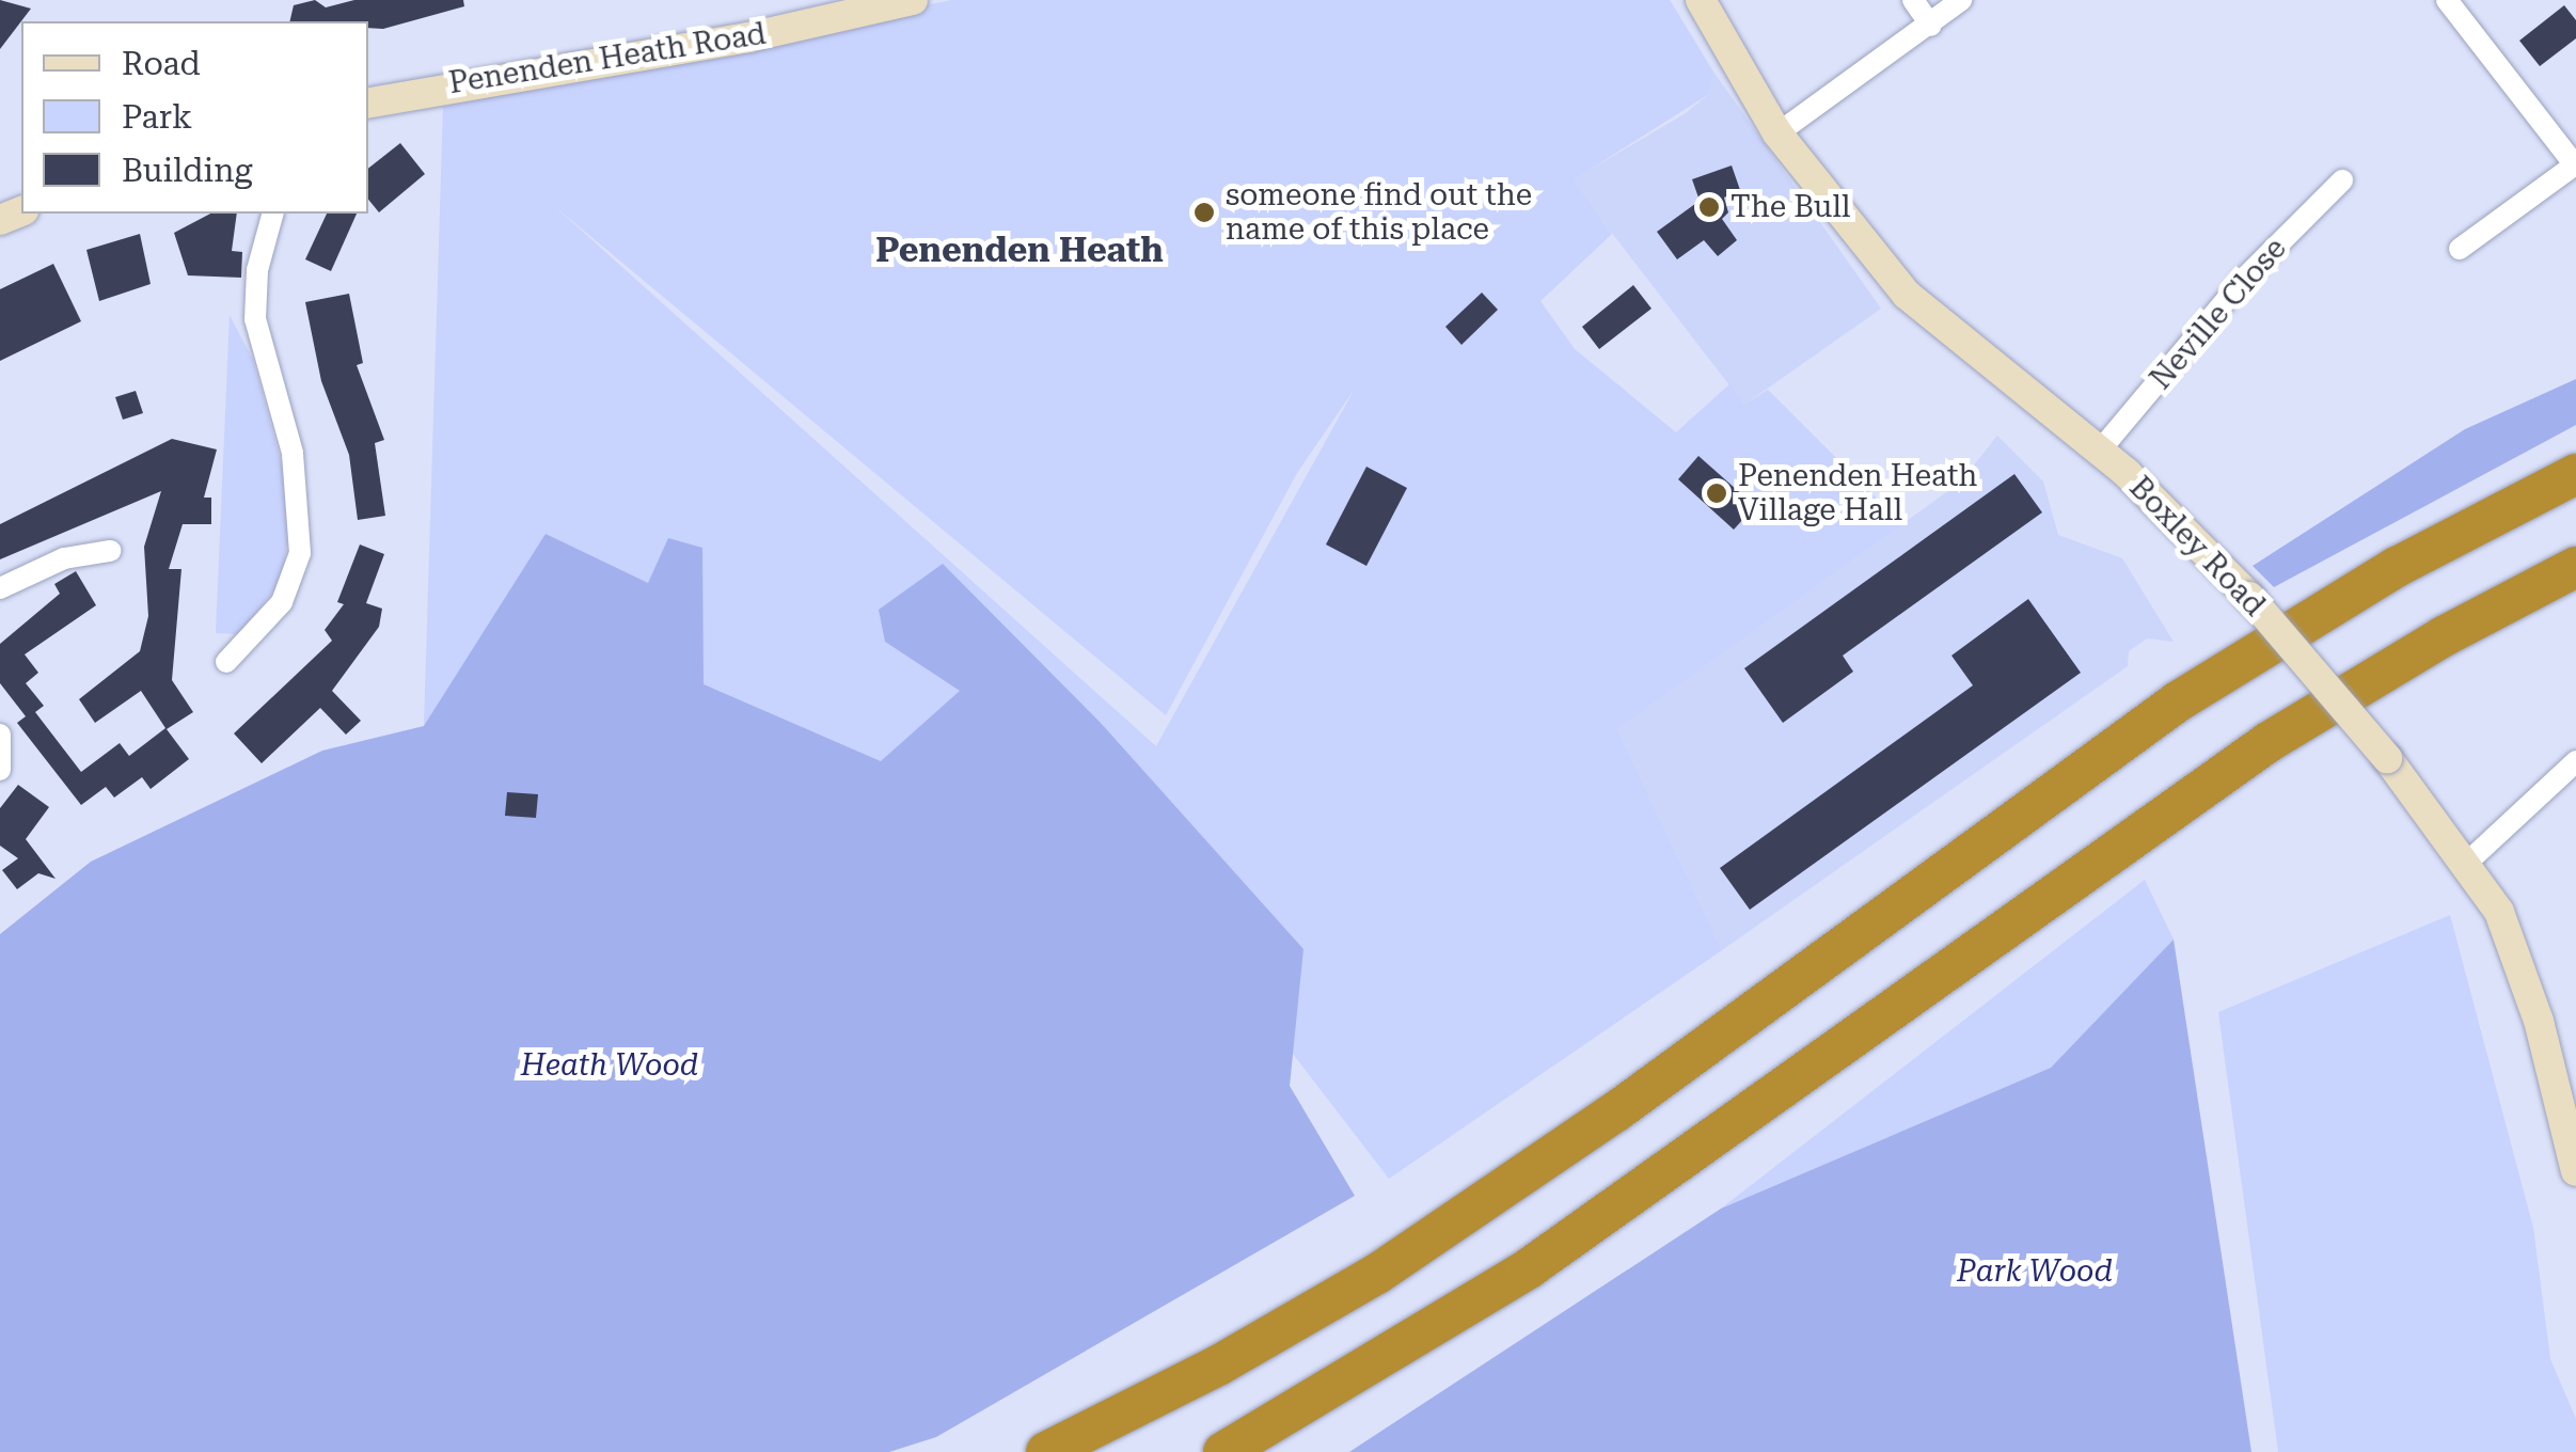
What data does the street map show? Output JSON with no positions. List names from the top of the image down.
{
  "streets": {
    "street": ["Penenden Heath Road", "Neville Close", "Boxley Road"]
  },
  "crossings": [
    ["Neville Close", "Boxley Road"]
  ],
  "districts": ["Penenden Heath"],
  "parks": ["Heath Wood", "Park Wood"],
  "places": ["The Bull", "someone find out the name of this place", "Penenden Heath Village Hall"],
  "legend": ["Road", "Park", "Building"]
}
